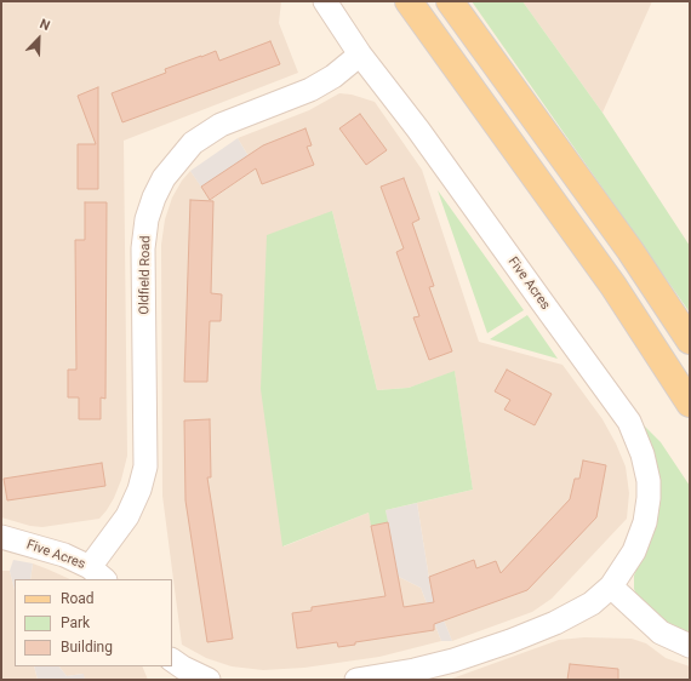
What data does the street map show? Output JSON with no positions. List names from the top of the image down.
{
  "streets": {
    "street": ["Oldfield Road", "Five Acres"]
  },
  "crossings": [
    ["Oldfield Road", "Five Acres"]
  ],
  "legend": ["Road", "Park", "Building"],
  "north": "top right"
}
